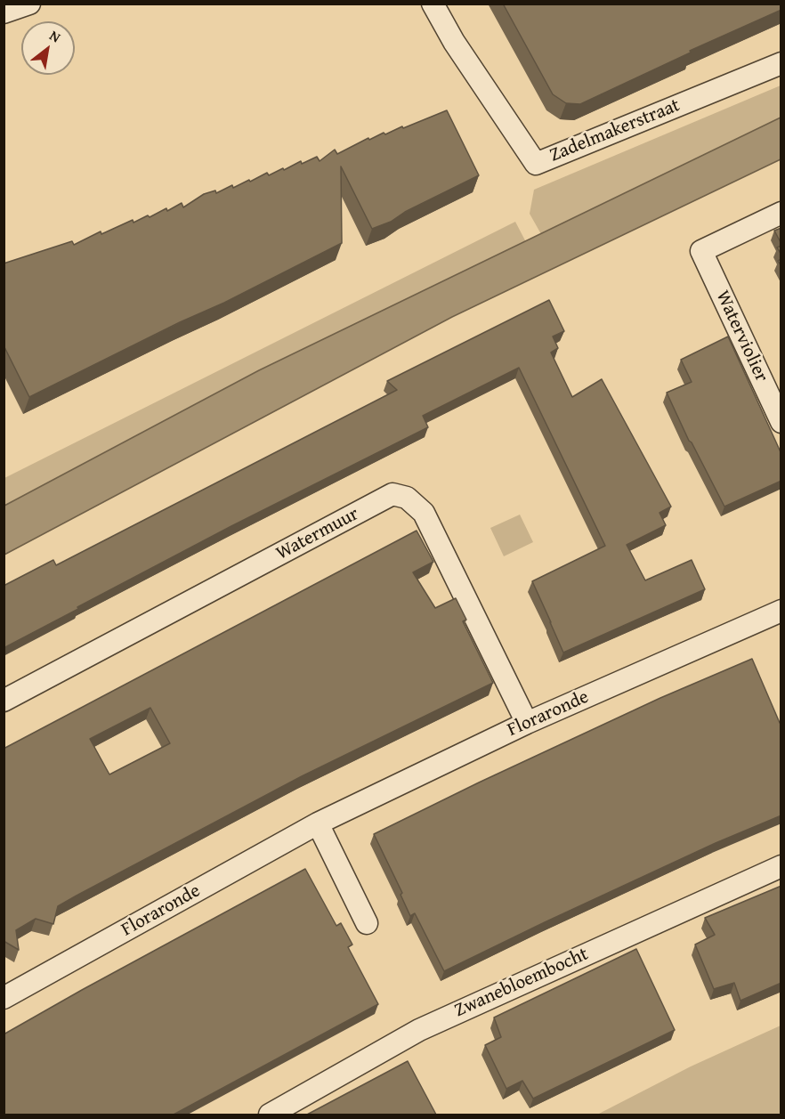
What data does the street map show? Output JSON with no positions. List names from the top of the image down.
{
  "streets": {
    "street": [
      "Zadelmakerstraat",
      "Waterviolier",
      "Watermuur",
      "Floraronde",
      "Zwanebloembocht"
    ]
  },
  "crossings": [
    ["Watermuur", "Floraronde"]
  ],
  "north": "top right"
}
